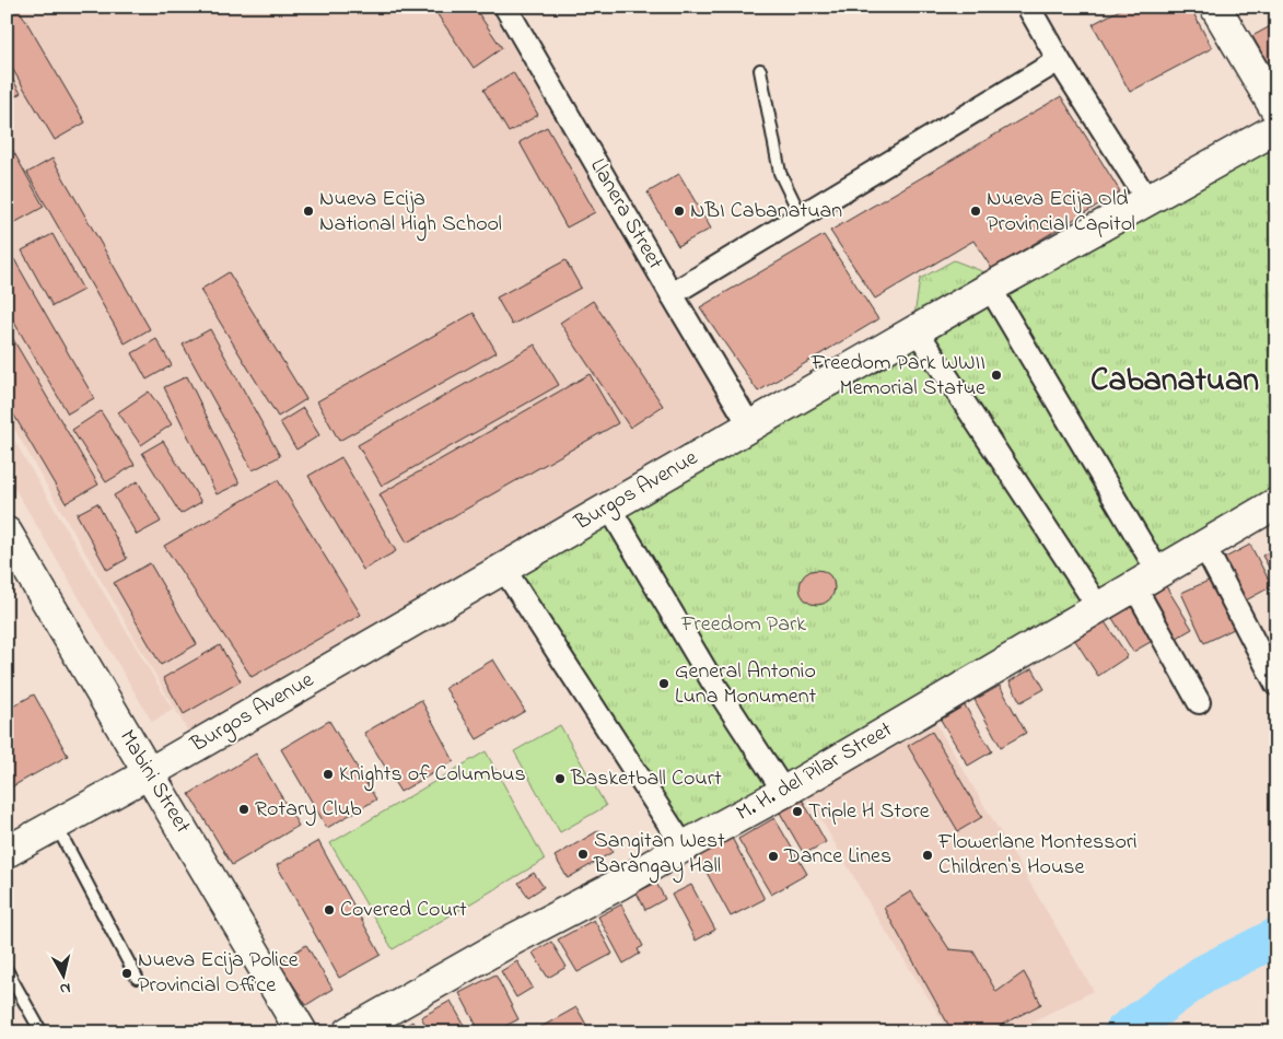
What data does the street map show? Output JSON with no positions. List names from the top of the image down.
{
  "streets": {
    "main road": ["Burgos Avenue", "M. H. del Pilar Street", "Mabini Street"],
    "street": ["Llanera Street"]
  },
  "crossings": [
    ["Burgos Avenue", "Mabini Street"]
  ],
  "districts": ["Cabanatuan"],
  "parks": ["Freedom Park"],
  "places": [
    "Nueva Ecija National High School",
    "NBI Cabanatuan",
    "Nueva Ecija Old Provincial Capitol",
    "Freedom Park WWII Memorial Statue",
    "General Antonio Luna Monument",
    "Knights of Columbus",
    "Basketball Court",
    "Rotary Club",
    "Triple H Store",
    "Sangitan West Barangay Hall",
    "Flowerlane Montessori Children's House",
    "Dance Lines",
    "Covered Court",
    "Nueva Ecija Police Provincial Office"
  ],
  "north": "bottom"
}
